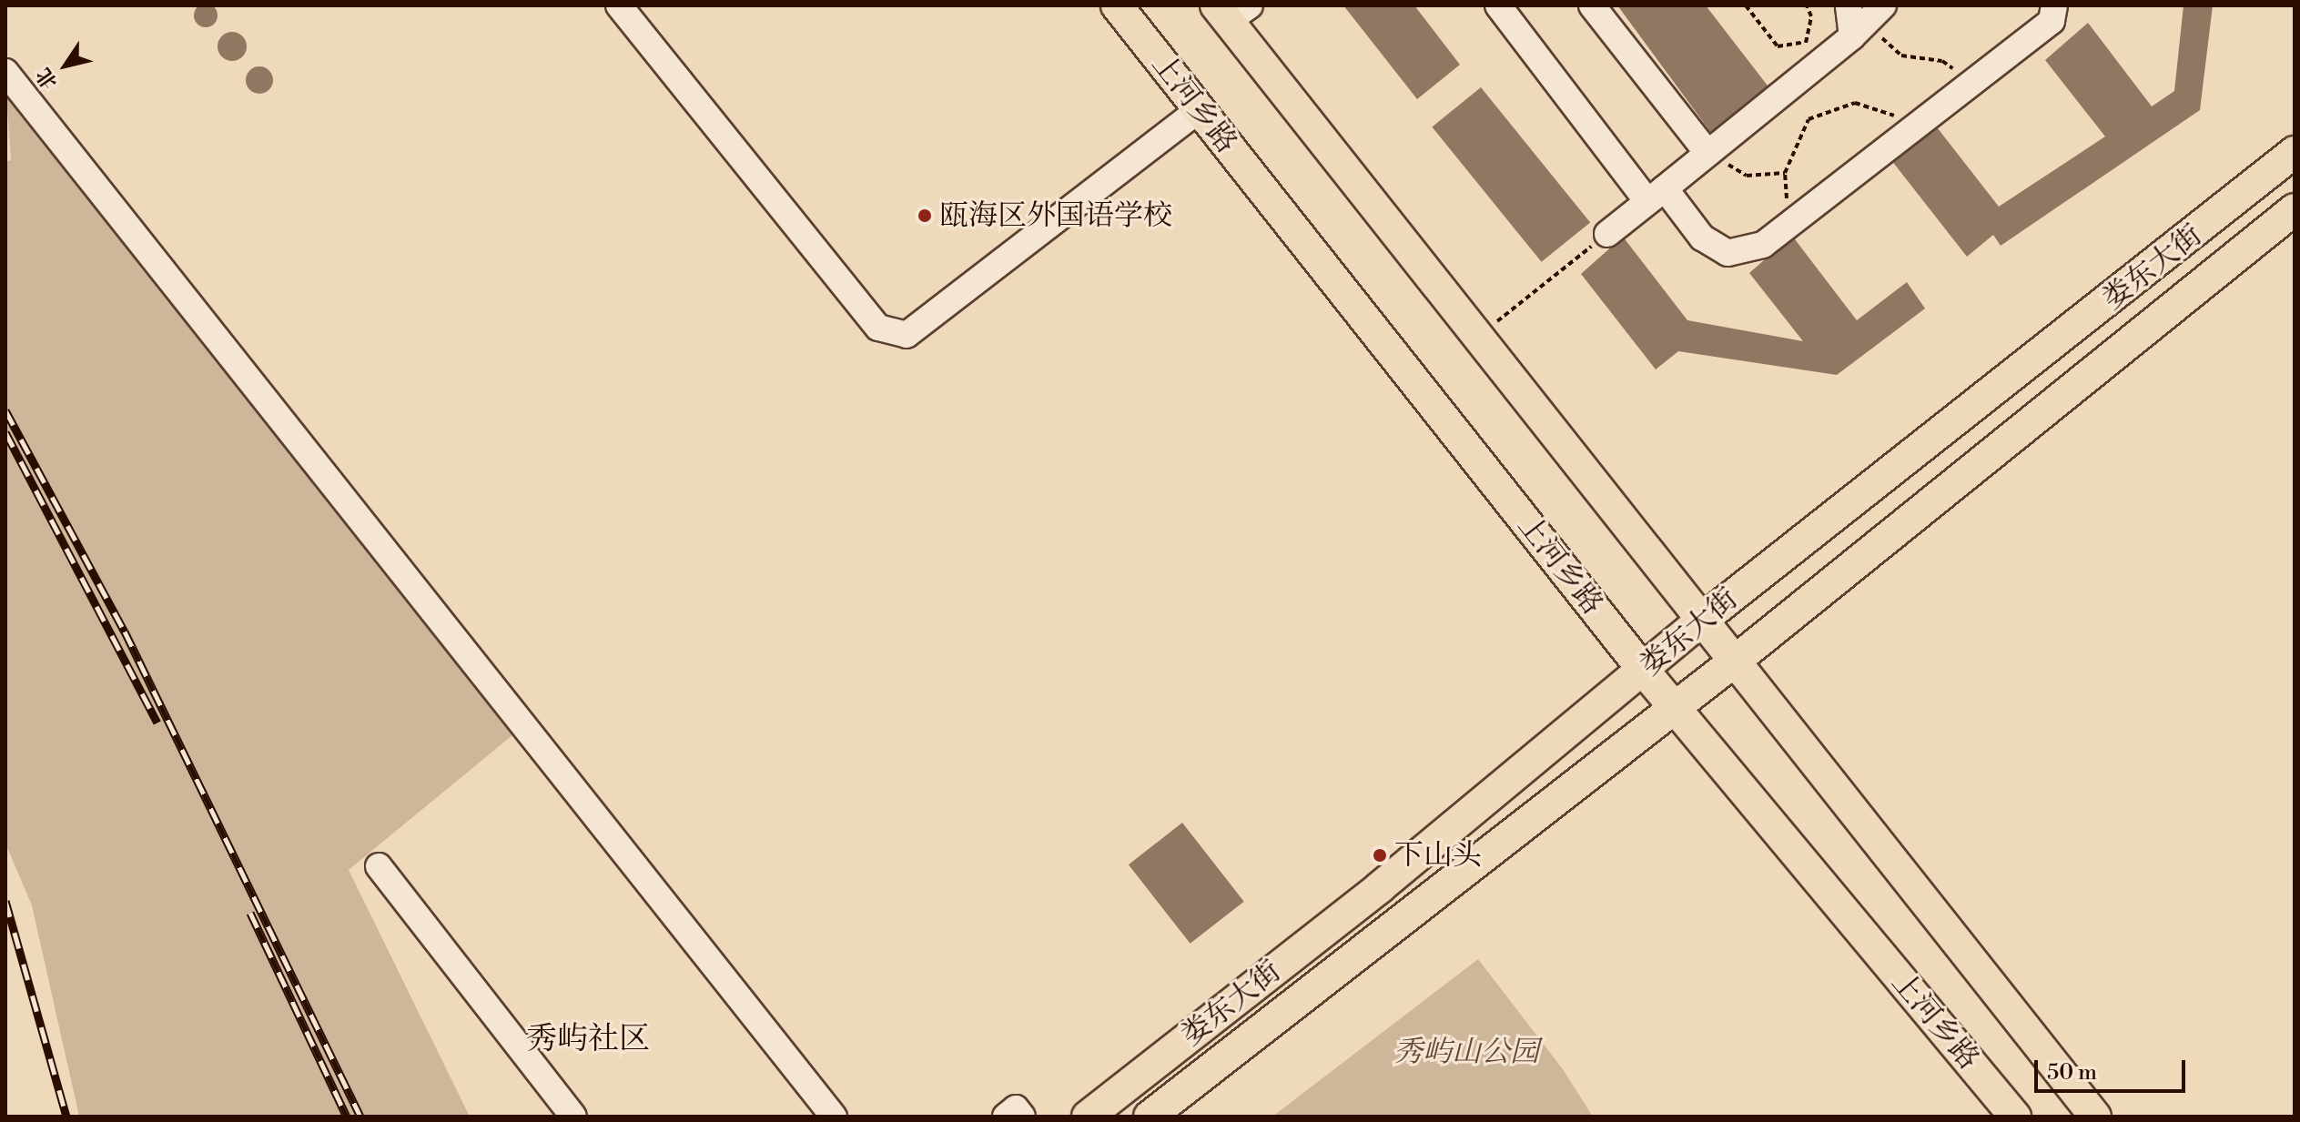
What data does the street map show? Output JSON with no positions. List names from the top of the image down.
{
  "streets": {
    "main road": ["上河乡路", "娄东大街"]
  },
  "crossings": [
    ["上河乡路", "娄东大街"]
  ],
  "districts": ["秀屿社区"],
  "parks": ["秀屿山公园"],
  "places": ["瓯海区外国语学校", "下山头"],
  "scale_bar": "50 m",
  "north": "bottom left"
}
